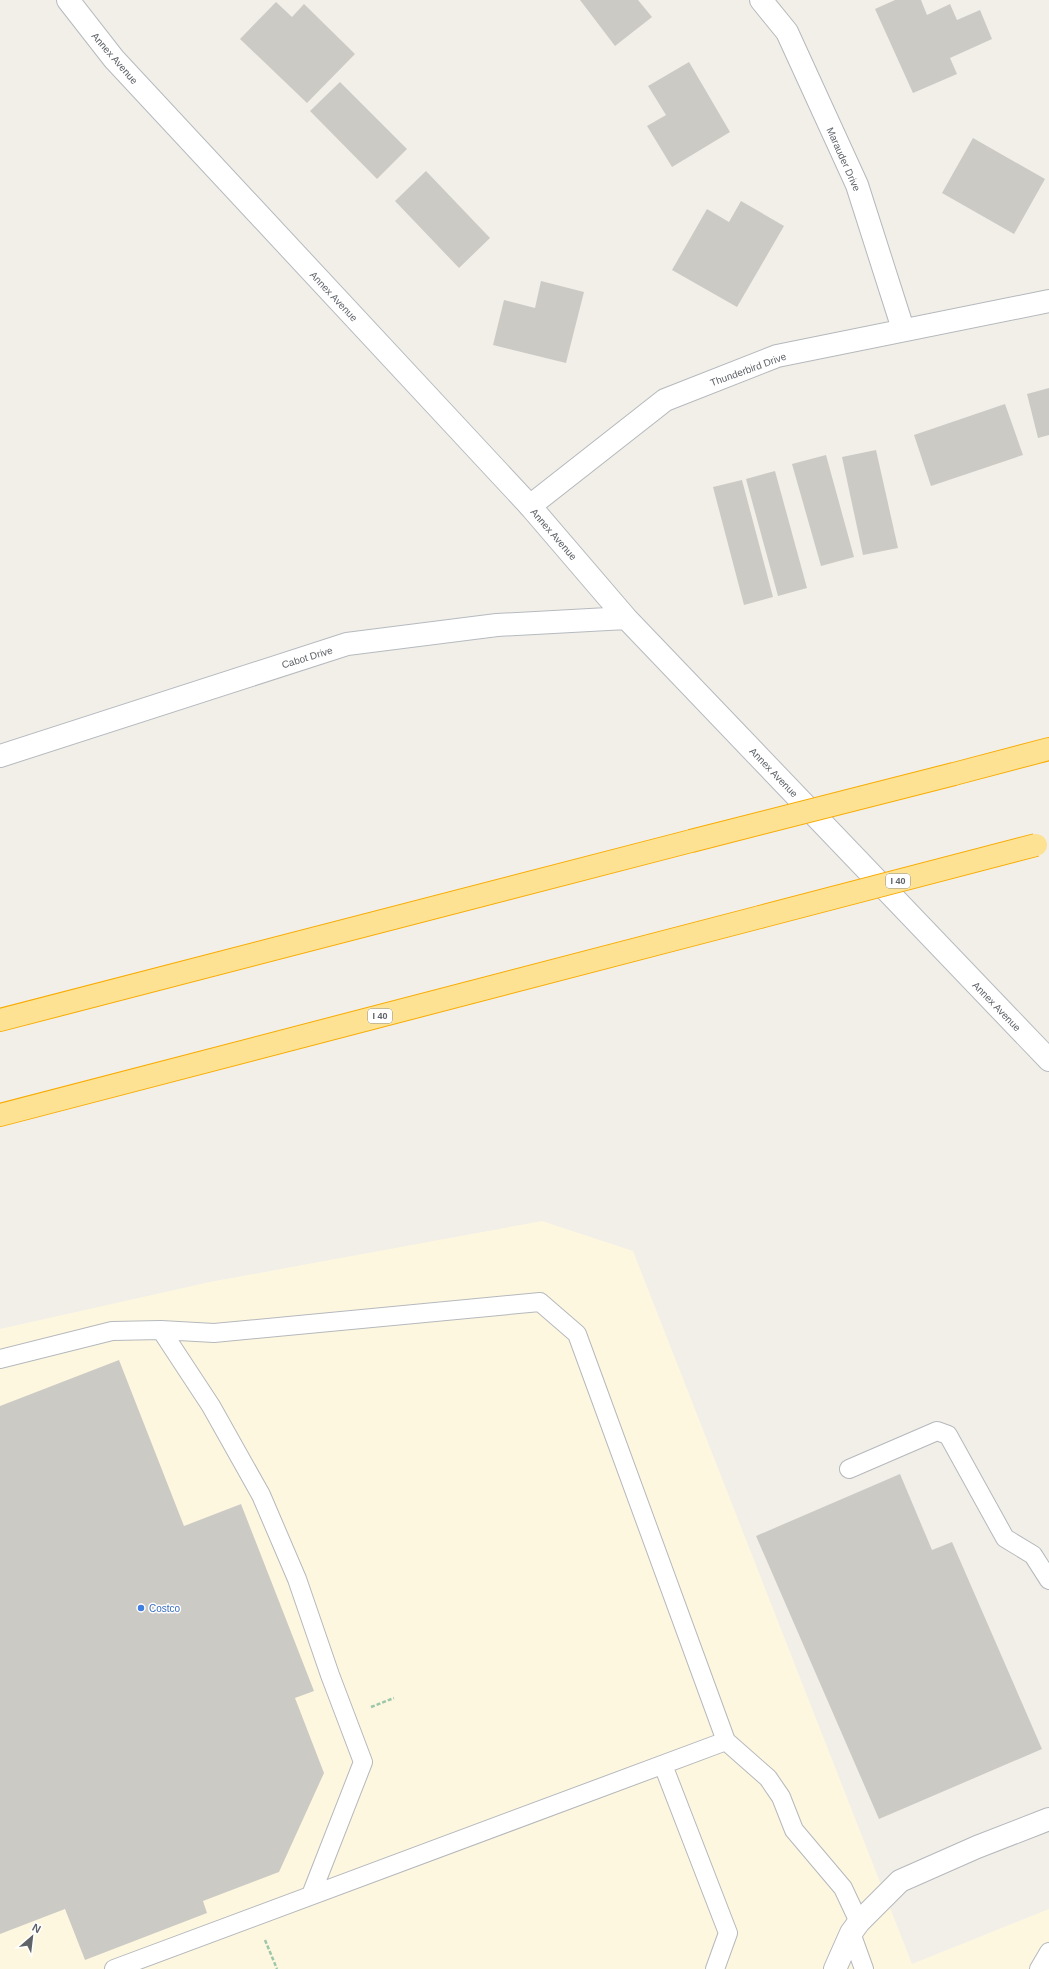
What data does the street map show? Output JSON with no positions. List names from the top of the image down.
{
  "streets": {
    "highway": ["I 40"],
    "street": [
      "Annex Avenue",
      "Marauder Drive",
      "Thunderbird Drive",
      "Cabot Drive"
    ]
  },
  "crossings": [
    ["Annex Avenue", "Thunderbird Drive"],
    ["Annex Avenue", "Cabot Drive"],
    ["Marauder Drive", "Thunderbird Drive"]
  ],
  "places": ["Costco"],
  "north": "top right"
}
